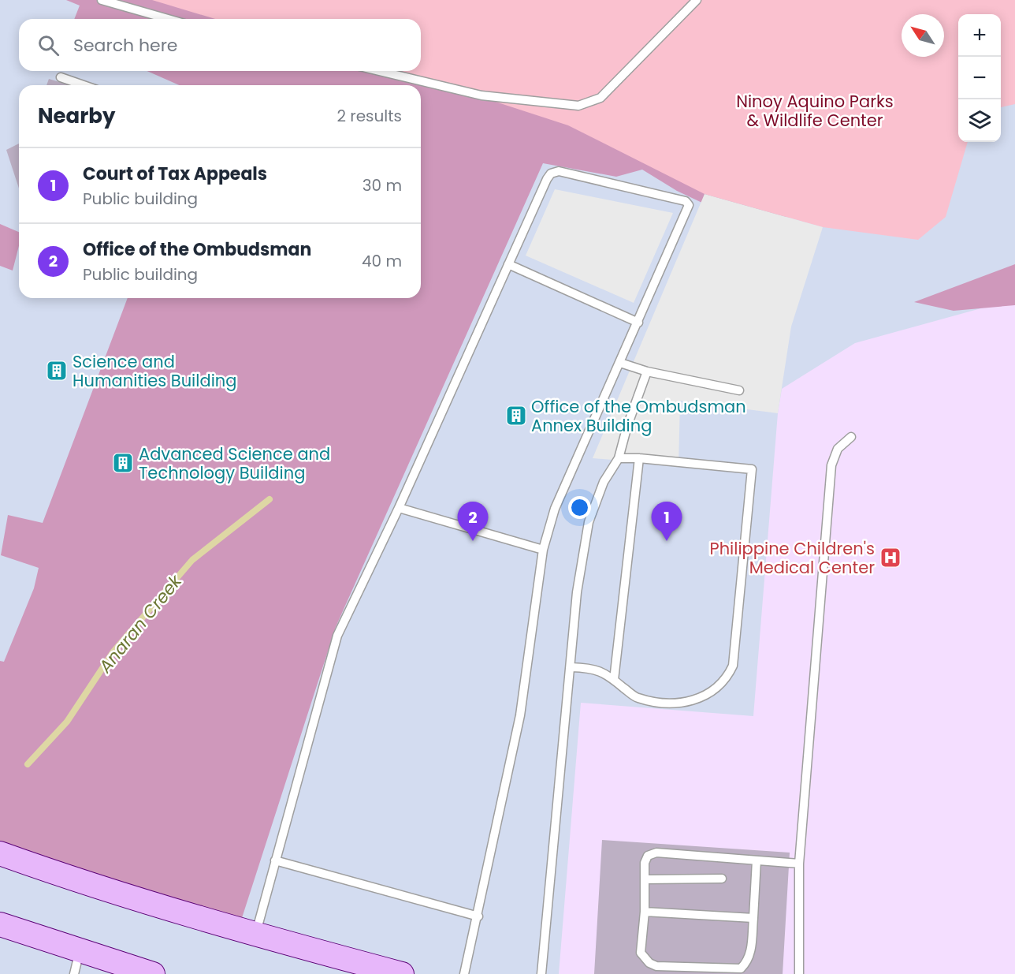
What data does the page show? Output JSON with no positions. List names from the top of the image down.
{
  "water": ["Anaran Creek"],
  "parks": ["Ninoy Aquino Parks & Wildlife Center"],
  "places": {
    "building": ["Science and Humanities Building", "Office of the Ombudsman Annex Building", "Advanced Science and Technology Building"],
    "hospital": ["Philippine Children's Medical Center"]
  },
  "north": "top left",
  "page": {
    "map_buttons": ["+", "−"],
    "search": "Search here",
    "heading": ["Nearby", "2 results"],
    "list": [
      {
        "mark": "1",
        "name": "Court of Tax Appeals",
        "note": "Public building",
        "value": "30 m"
      },
      {
        "mark": "2",
        "name": "Office of the Ombudsman",
        "note": "Public building",
        "value": "40 m"
      }
    ],
    "pins": ["1", "2"]
  }
}
